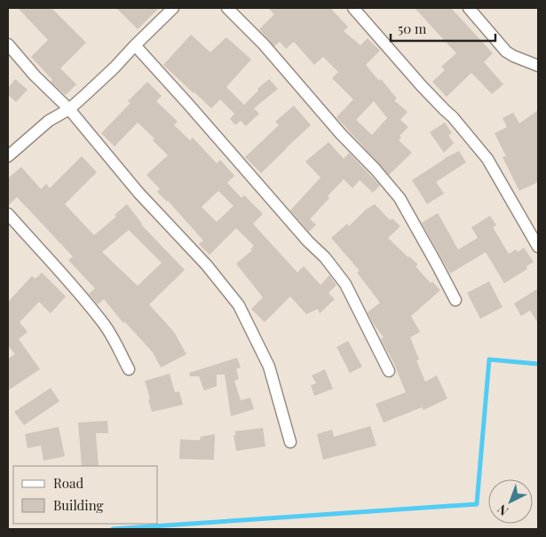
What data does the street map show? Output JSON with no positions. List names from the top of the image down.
{
  "legend": ["Road", "Building"],
  "scale_bar": "50 m",
  "north": "bottom left"
}
